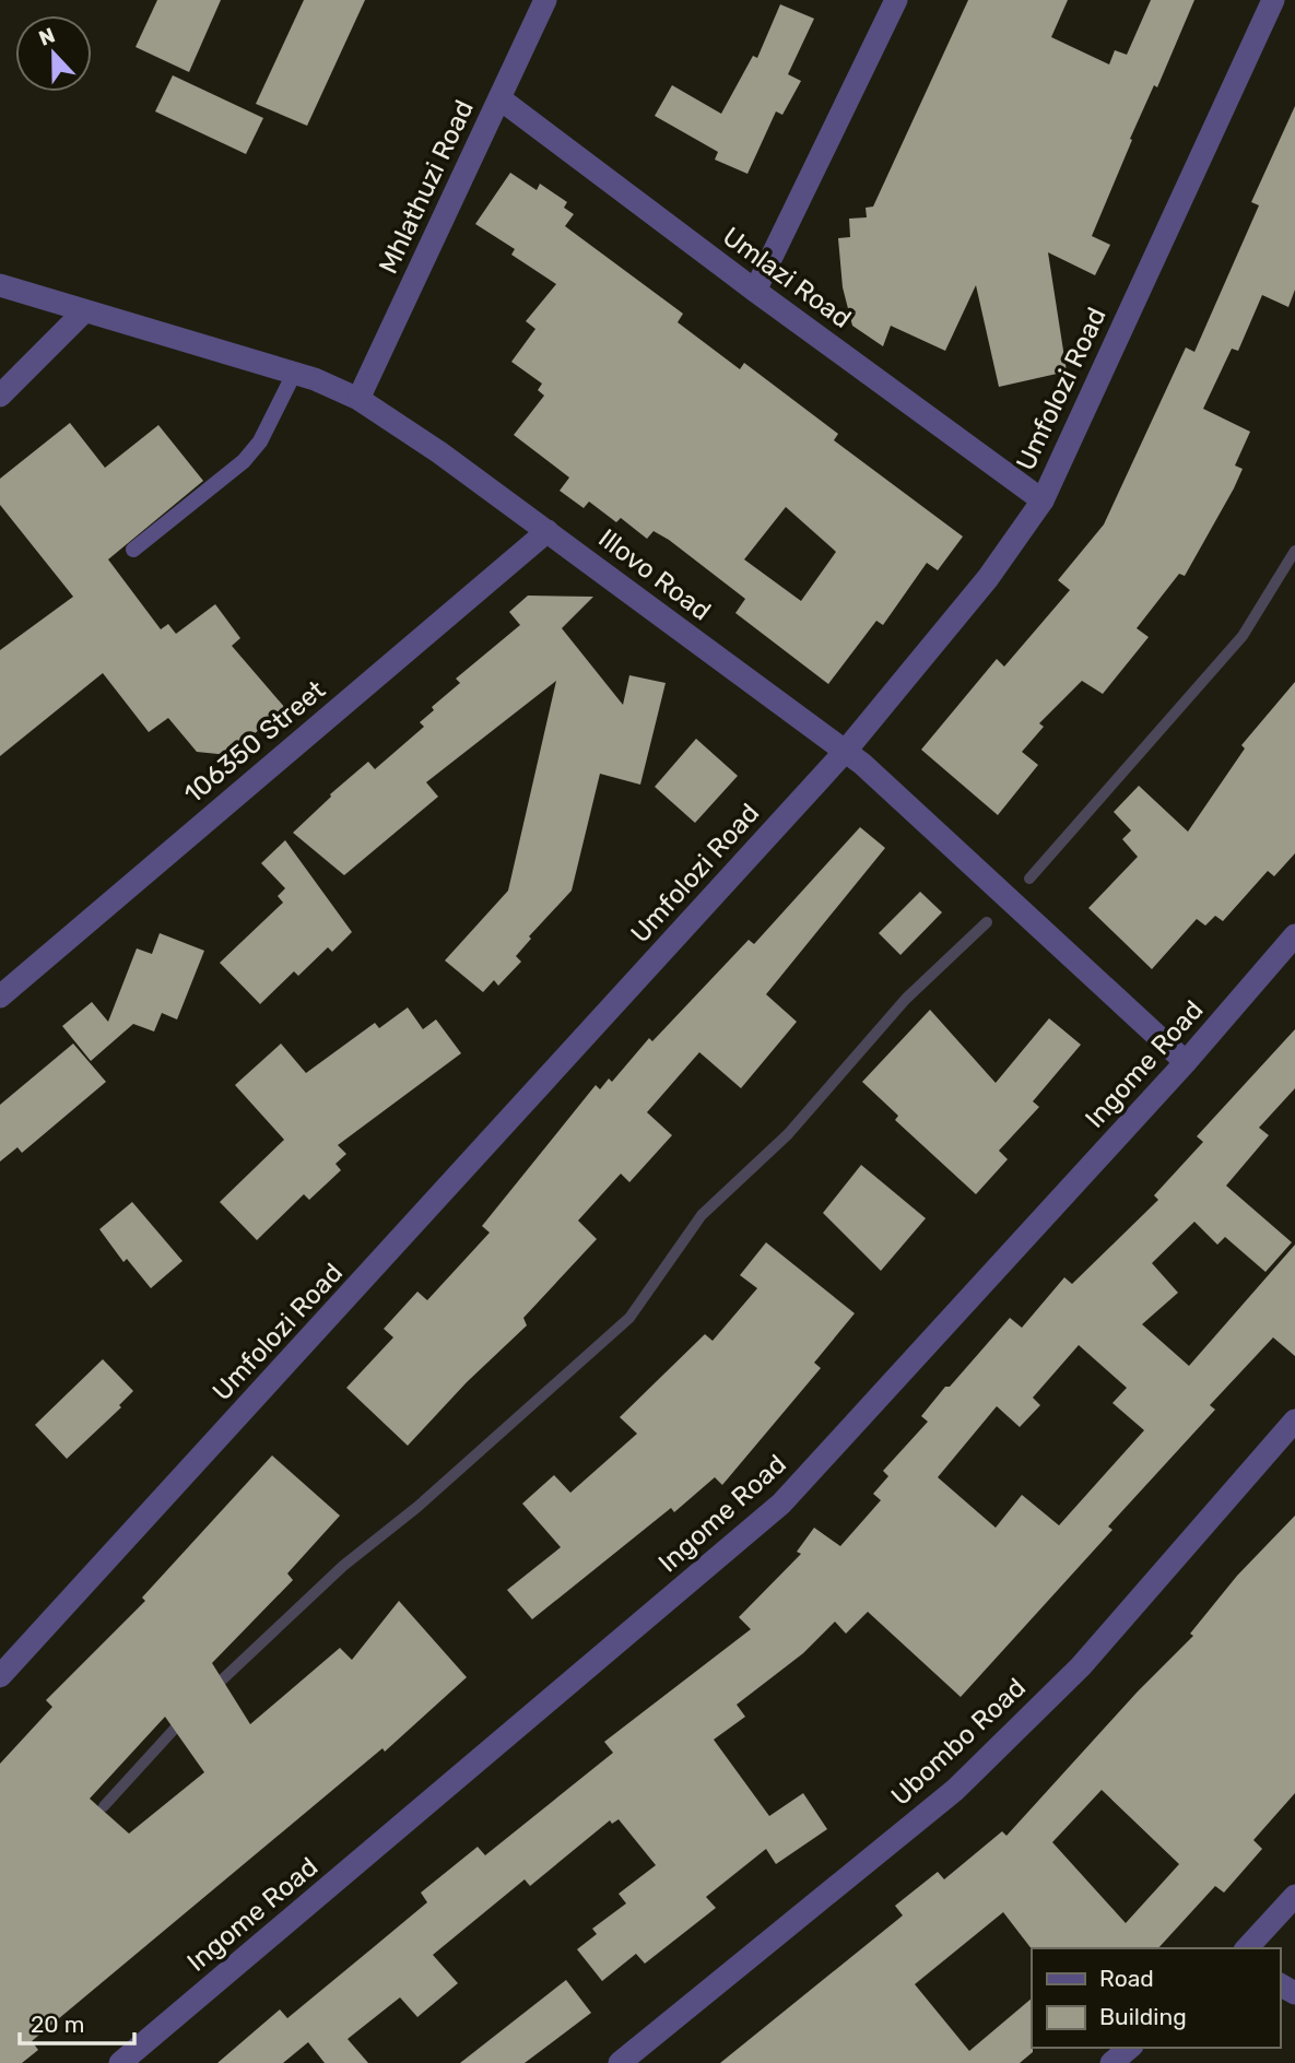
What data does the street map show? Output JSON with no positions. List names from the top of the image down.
{
  "streets": {
    "street": [
      "Mhlathuzi Road",
      "Umlazi Road",
      "Umfolozi Road",
      "Illovo Road",
      "106350 Street",
      "Ingome Road",
      "Ubombo Road"
    ]
  },
  "crossings": [
    ["Mhlathuzi Road", "Umlazi Road"],
    ["Mhlathuzi Road", "Illovo Road"],
    ["Umlazi Road", "Umfolozi Road"],
    ["Umfolozi Road", "Illovo Road"],
    ["Illovo Road", "106350 Street"],
    ["Illovo Road", "Ingome Road"]
  ],
  "legend": ["Road", "Building"],
  "scale_bar": "20 m",
  "north": "top"
}
